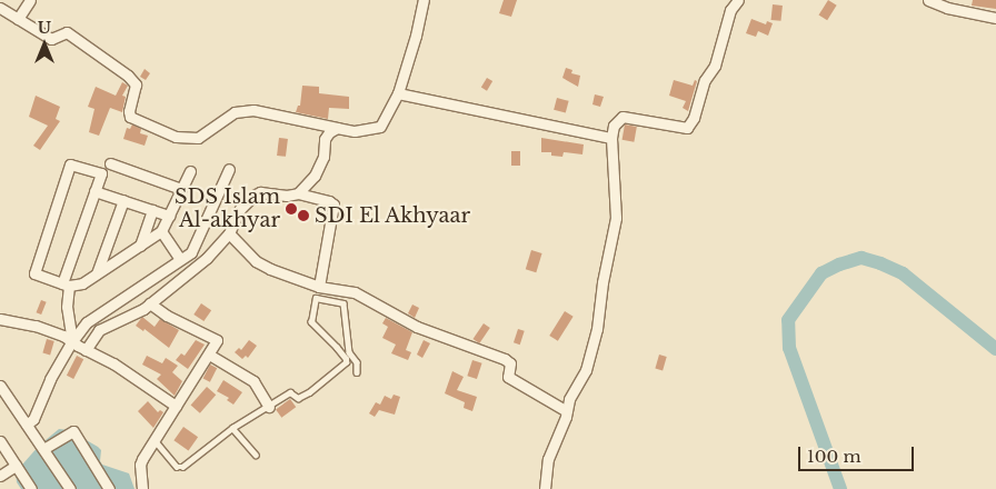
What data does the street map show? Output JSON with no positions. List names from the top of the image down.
{
  "places": ["SDS Islam Al-akhyar", "SDI El Akhyaar"],
  "scale_bar": "100 m",
  "north": "top"
}
